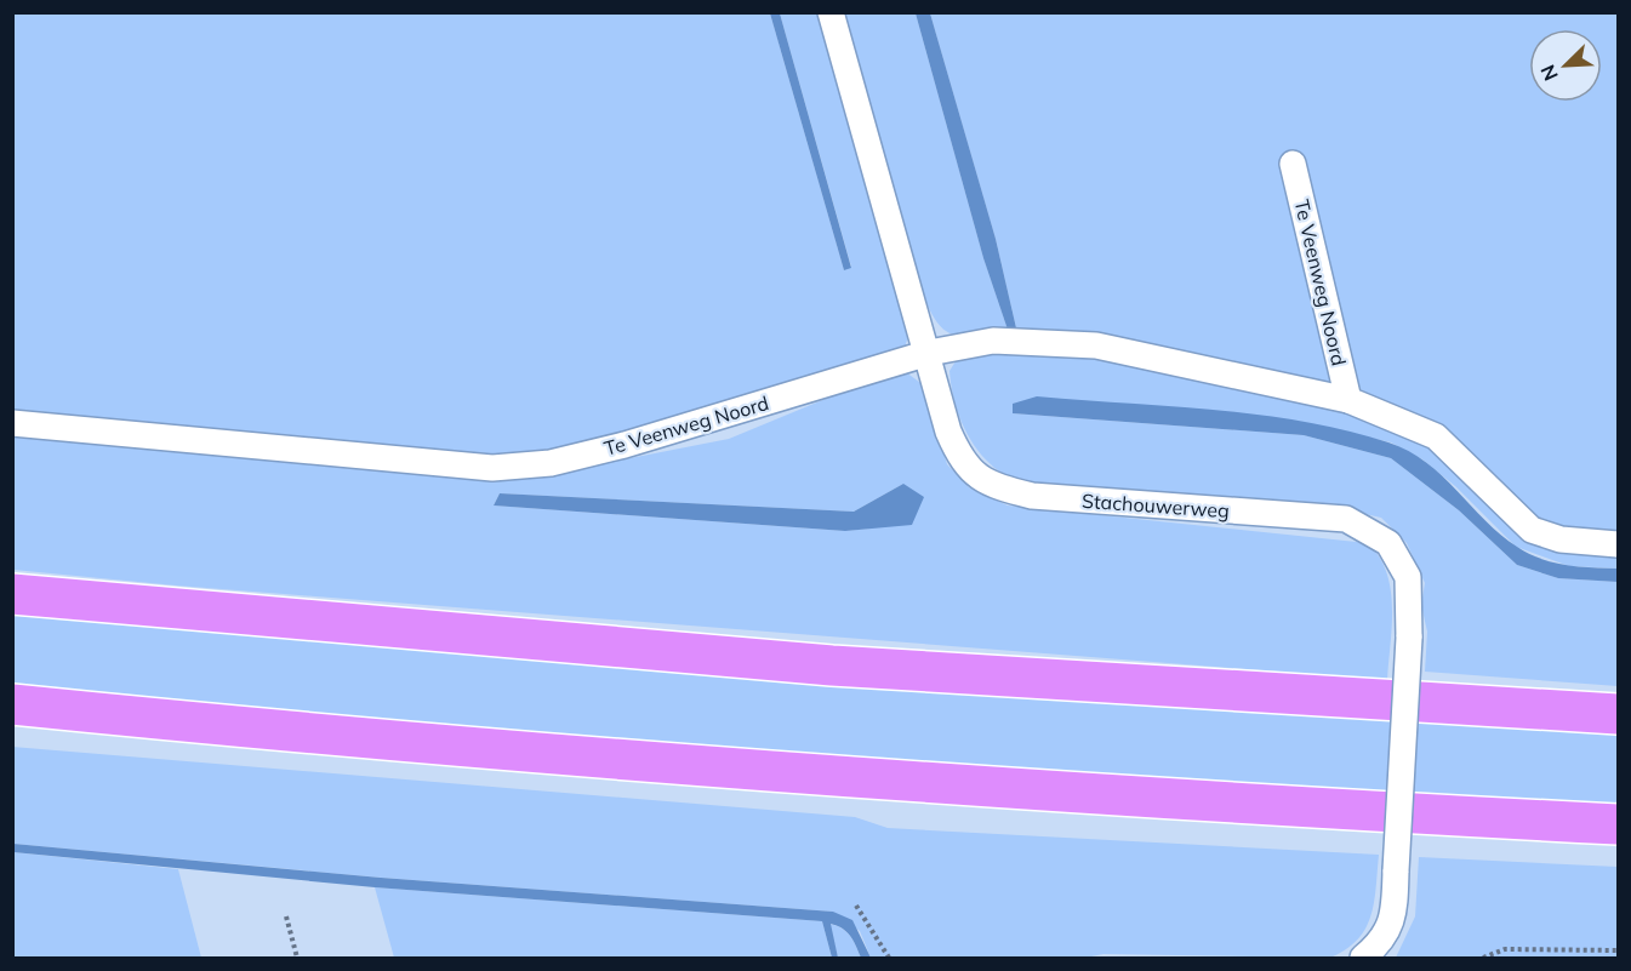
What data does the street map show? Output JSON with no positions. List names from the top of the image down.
{
  "streets": {
    "street": ["Te Veenweg Noord", "Stachouwerweg"]
  },
  "crossings": [
    ["Te Veenweg Noord", "Stachouwerweg"]
  ],
  "north": "bottom left"
}
